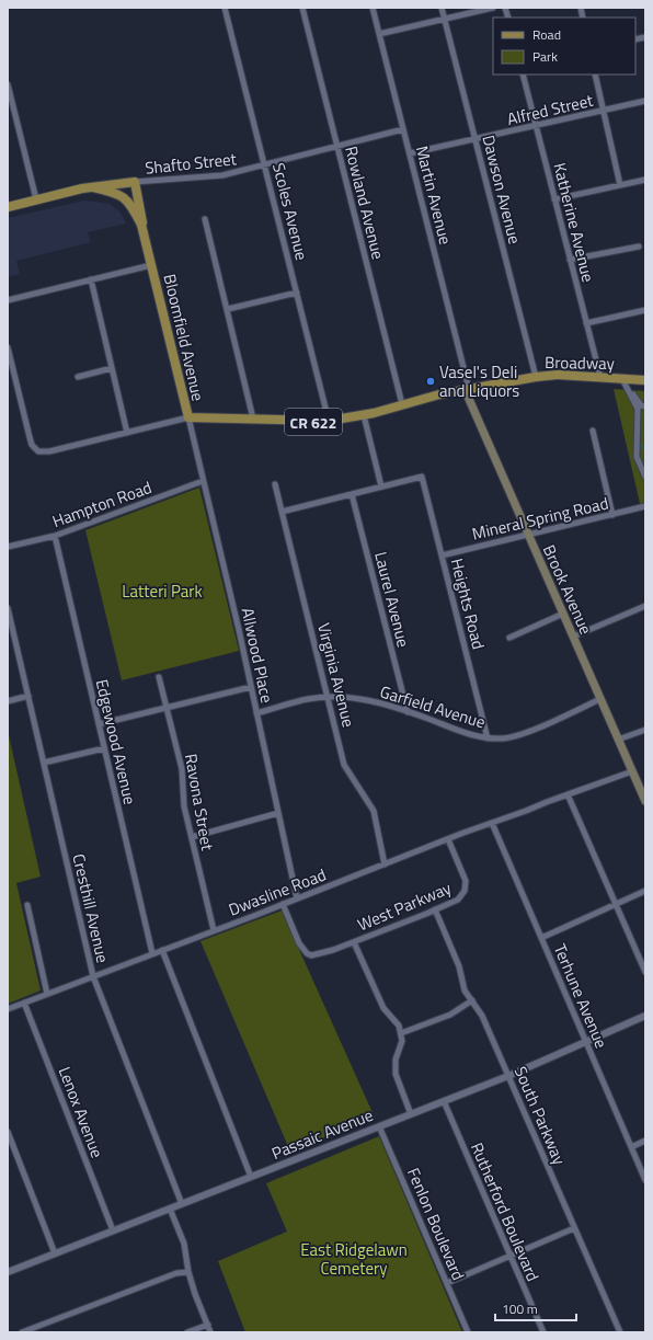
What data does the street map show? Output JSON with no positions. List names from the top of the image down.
{
  "streets": {
    "main road": [
      "Bloomfield Avenue",
      "Broadway",
      "CR 622",
      "Brook Avenue"
    ],
    "street": [
      "Alfred Street",
      "Shafto Street",
      "Dawson Avenue",
      "Martin Avenue",
      "Rowland Avenue",
      "Scoles Avenue",
      "Katherine Avenue",
      "Hampton Road",
      "Mineral Spring Road",
      "Laurel Avenue",
      "Heights Road",
      "Allwood Place",
      "Virginia Avenue",
      "Garfield Avenue",
      "Edgewood Avenue",
      "Ravona Street",
      "Dwasline Road",
      "West Parkway",
      "Cresthill Avenue",
      "Terhune Avenue",
      "Lenox Avenue",
      "South Parkway",
      "Passaic Avenue",
      "Rutherford Boulevard",
      "Fenlon Boulevard"
    ]
  },
  "crossings": [
    ["Alfred Street", "Dawson Avenue"],
    ["Alfred Street", "Martin Avenue"],
    ["Alfred Street", "Katherine Avenue"],
    ["Shafto Street", "Martin Avenue"],
    ["Shafto Street", "Rowland Avenue"],
    ["Shafto Street", "Scoles Avenue"],
    ["Shafto Street", "Bloomfield Avenue"],
    ["Dawson Avenue", "Broadway"],
    ["Martin Avenue", "Broadway"],
    ["Martin Avenue", "Brook Avenue"],
    ["Rowland Avenue", "Bloomfield Avenue"],
    ["Scoles Avenue", "Bloomfield Avenue"],
    ["Katherine Avenue", "Broadway"],
    ["Bloomfield Avenue", "Broadway"],
    ["Bloomfield Avenue", "Allwood Place"],
    ["Broadway", "Brook Avenue"],
    ["Hampton Road", "Allwood Place"],
    ["Hampton Road", "Edgewood Avenue"],
    ["Mineral Spring Road", "Brook Avenue"],
    ["Mineral Spring Road", "Heights Road"],
    ["Brook Avenue", "Garfield Avenue"],
    ["Brook Avenue", "Dwasline Road"],
    ["Laurel Avenue", "Garfield Avenue"],
    ["Heights Road", "Garfield Avenue"],
    ["Allwood Place", "Garfield Avenue"],
    ["Allwood Place", "Dwasline Road"],
    ["Virginia Avenue", "Garfield Avenue"],
    ["Virginia Avenue", "Dwasline Road"],
    ["Edgewood Avenue", "Dwasline Road"],
    ["Ravona Street", "Dwasline Road"],
    ["Dwasline Road", "West Parkway"],
    ["Dwasline Road", "Cresthill Avenue"],
    ["Dwasline Road", "Terhune Avenue"],
    ["Dwasline Road", "Lenox Avenue"],
    ["West Parkway", "South Parkway"],
    ["Cresthill Avenue", "Passaic Avenue"],
    ["Terhune Avenue", "Passaic Avenue"],
    ["Lenox Avenue", "Passaic Avenue"],
    ["South Parkway", "Passaic Avenue"],
    ["Passaic Avenue", "Rutherford Boulevard"],
    ["Passaic Avenue", "Fenlon Boulevard"]
  ],
  "parks": ["Latteri Park", "East Ridgelawn Cemetery"],
  "places": ["Vasel's Deli and Liquors"],
  "legend": ["Road", "Park"],
  "scale_bar": "100 m"
}
